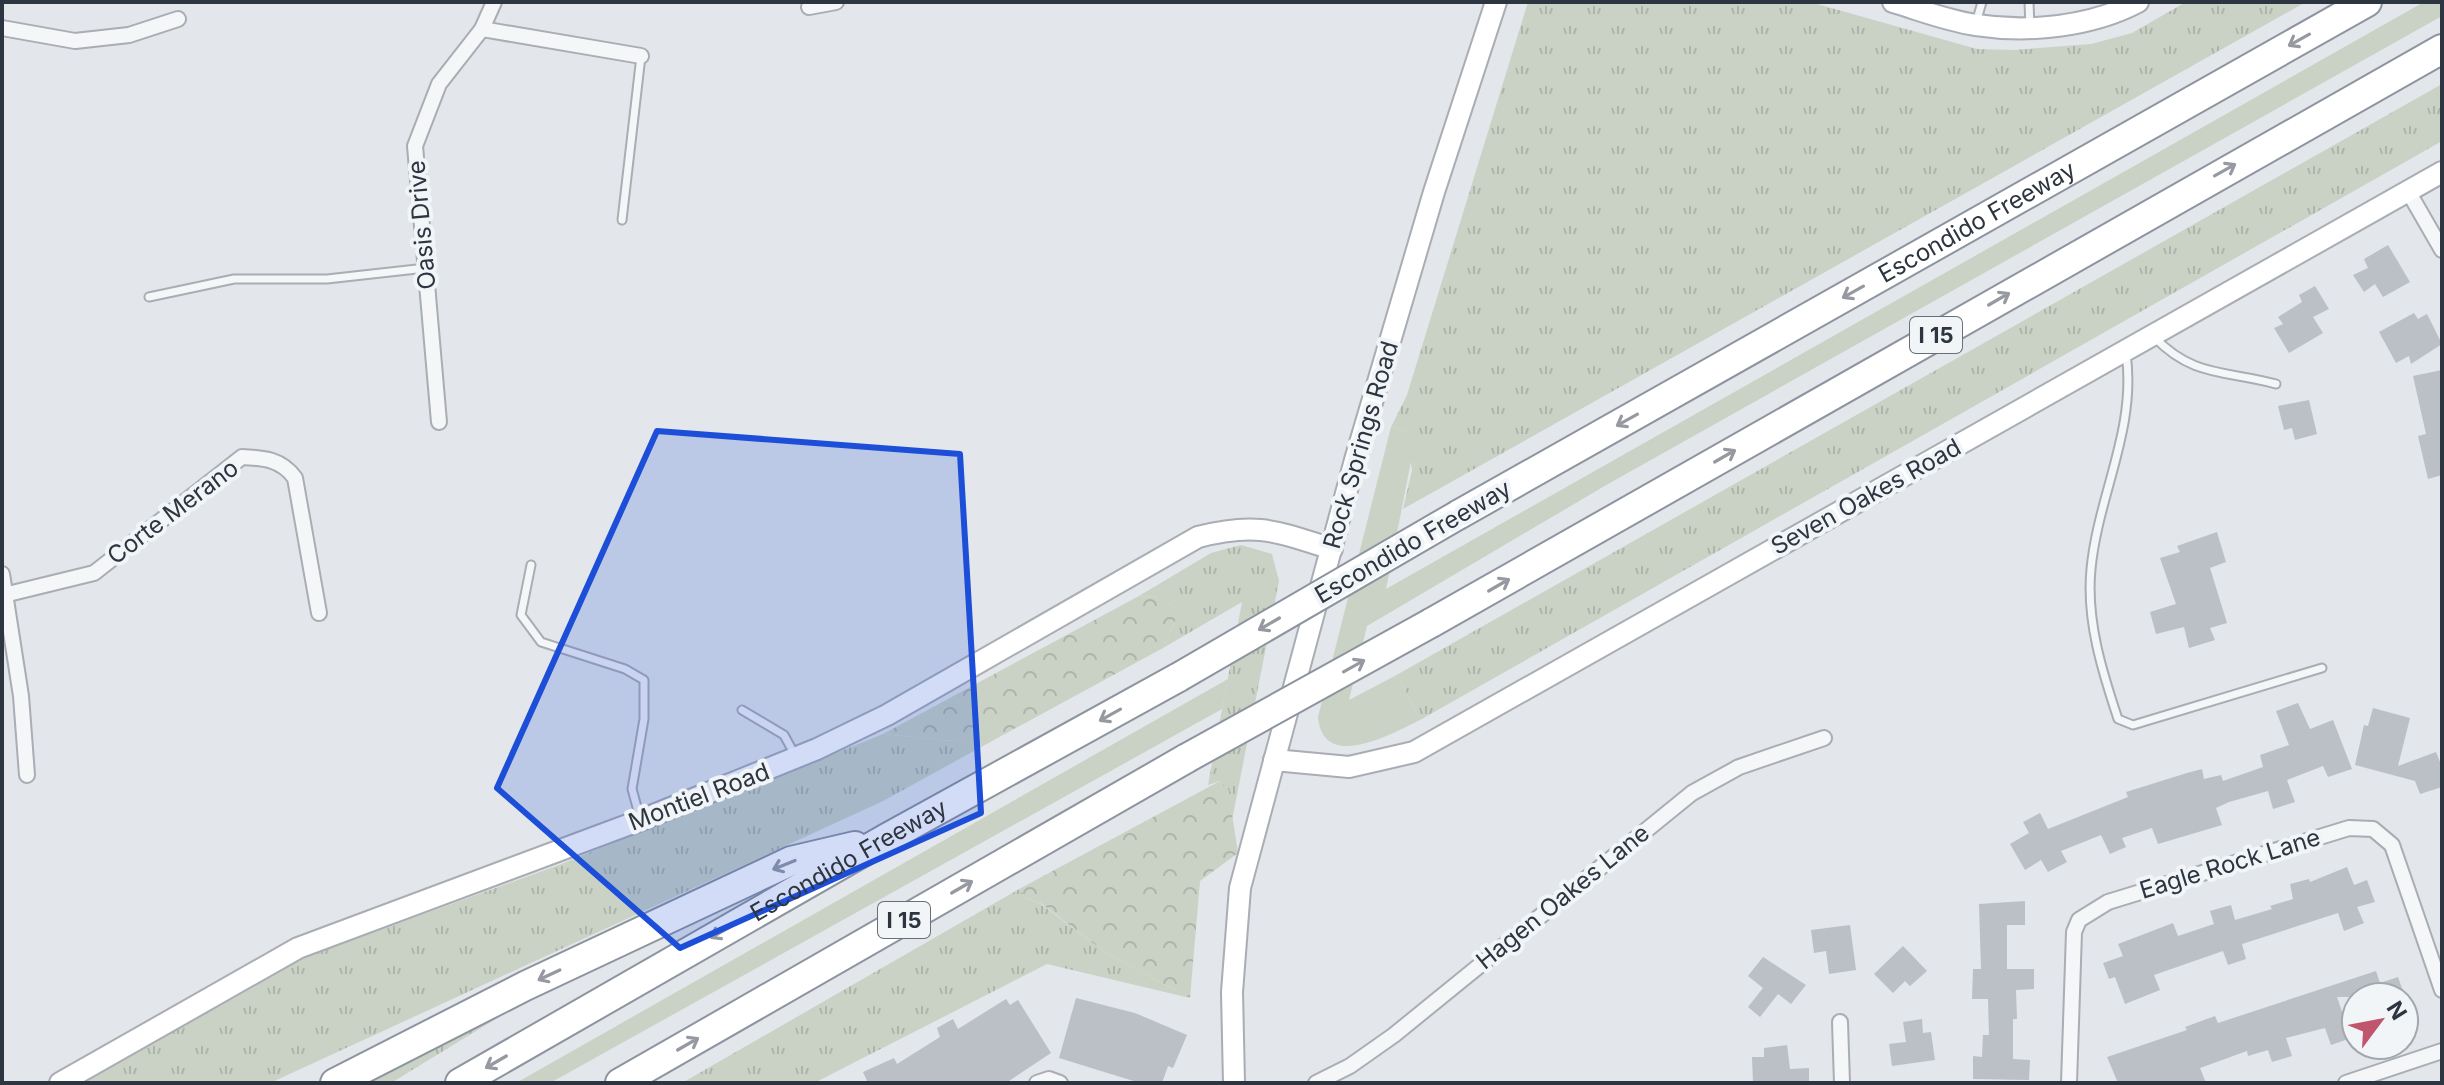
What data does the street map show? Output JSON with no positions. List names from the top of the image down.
{
  "streets": {
    "highway": ["Escondido Freeway", "I 15"],
    "street": [
      "Oasis Drive",
      "Rock Springs Road",
      "Seven Oakes Road",
      "Corte Merano",
      "Montiel Road",
      "Eagle Rock Lane",
      "Hagen Oakes Lane"
    ]
  },
  "crossings": [
    ["Rock Springs Road", "Seven Oakes Road"],
    ["Rock Springs Road", "Montiel Road"]
  ],
  "north": "top right"
}
